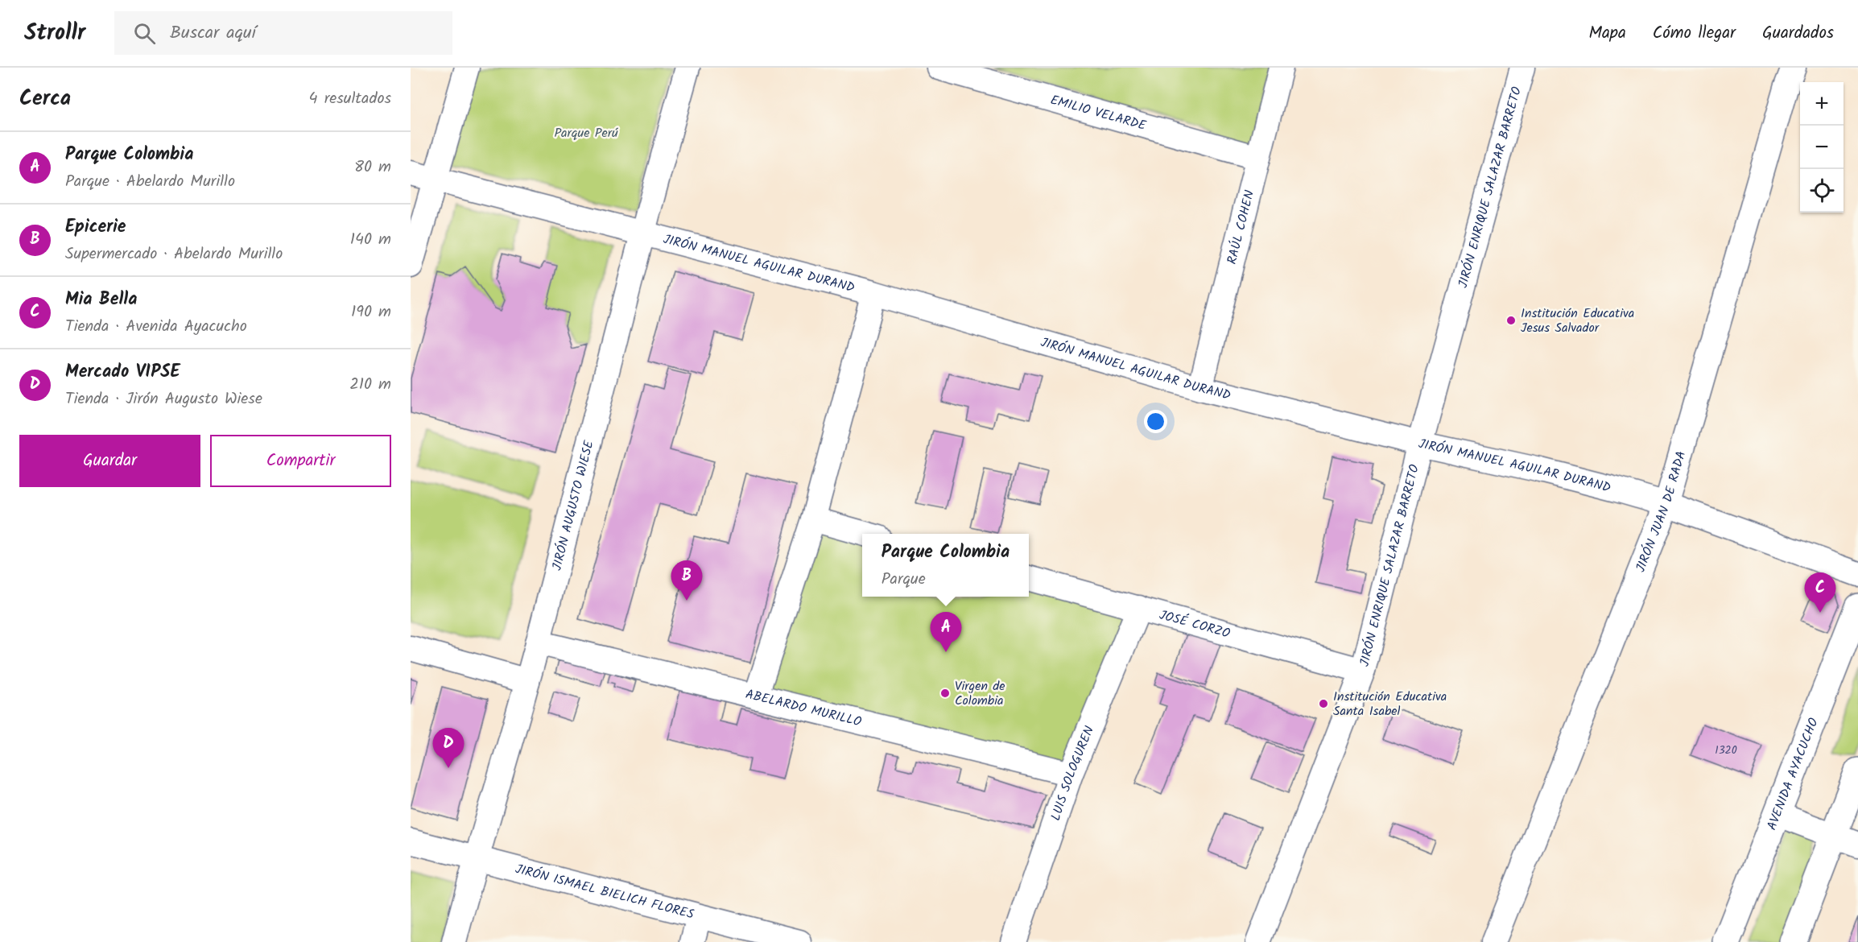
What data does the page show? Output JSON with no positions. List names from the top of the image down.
{
  "streets": {
    "main road": ["AVENIDA AYACUCHO"],
    "street": [
      "EMILIO VELARDE",
      "JIRÓN ENRIQUE SALAZAR BARRETO",
      "RAÚL COHEN",
      "JIRÓN MANUEL AGUILAR DURAND",
      "JIRÓN AUGUSTO WIESE",
      "JIRÓN JUAN DE RADA",
      "JOSÉ CORZO",
      "ABELARDO MURILLO",
      "LUIS SOLOGUREN",
      "JIRÓN ISMAEL BIELICH FLORES"
    ]
  },
  "crossings": [
    ["EMILIO VELARDE", "RAÚL COHEN"],
    ["JIRÓN ENRIQUE SALAZAR BARRETO", "JIRÓN MANUEL AGUILAR DURAND"],
    ["JIRÓN ENRIQUE SALAZAR BARRETO", "JOSÉ CORZO"],
    ["RAÚL COHEN", "JIRÓN MANUEL AGUILAR DURAND"],
    ["JIRÓN MANUEL AGUILAR DURAND", "JIRÓN AUGUSTO WIESE"],
    ["JIRÓN MANUEL AGUILAR DURAND", "JIRÓN JUAN DE RADA"],
    ["JIRÓN AUGUSTO WIESE", "ABELARDO MURILLO"],
    ["JIRÓN AUGUSTO WIESE", "JIRÓN ISMAEL BIELICH FLORES"],
    ["JOSÉ CORZO", "LUIS SOLOGUREN"],
    ["ABELARDO MURILLO", "LUIS SOLOGUREN"]
  ],
  "parks": ["Parque Perú"],
  "places": ["Institución Educativa Jesus Salvador", "Virgen de Colombia", "Institución Educativa Santa Isabel"],
  "house_numbers": ["1320"],
  "page": {
    "header": "Strollr",
    "search": "Buscar aquí",
    "nav": ["Mapa", "Cómo llegar", "Guardados"],
    "heading": ["Cerca", "4 resultados"],
    "map_buttons": ["+", "−"],
    "list": [
      {
        "mark": "A",
        "name": "Parque Colombia",
        "note": "Parque · Abelardo Murillo",
        "value": "80 m"
      },
      {
        "mark": "B",
        "name": "Epicerie",
        "note": "Supermercado · Abelardo Murillo",
        "value": "140 m"
      },
      {
        "mark": "C",
        "name": "Mia Bella",
        "note": "Tienda · Avenida Ayacucho",
        "value": "190 m"
      },
      {
        "mark": "D",
        "name": "Mercado VIPSE",
        "note": "Tienda · Jirón Augusto Wiese",
        "value": "210 m"
      }
    ],
    "buttons": ["Guardar", "Compartir"],
    "popup": ["Parque Colombia", "Parque"],
    "pins": [
      "B",
      "C",
      "A",
      "D"
    ]
  }
}
